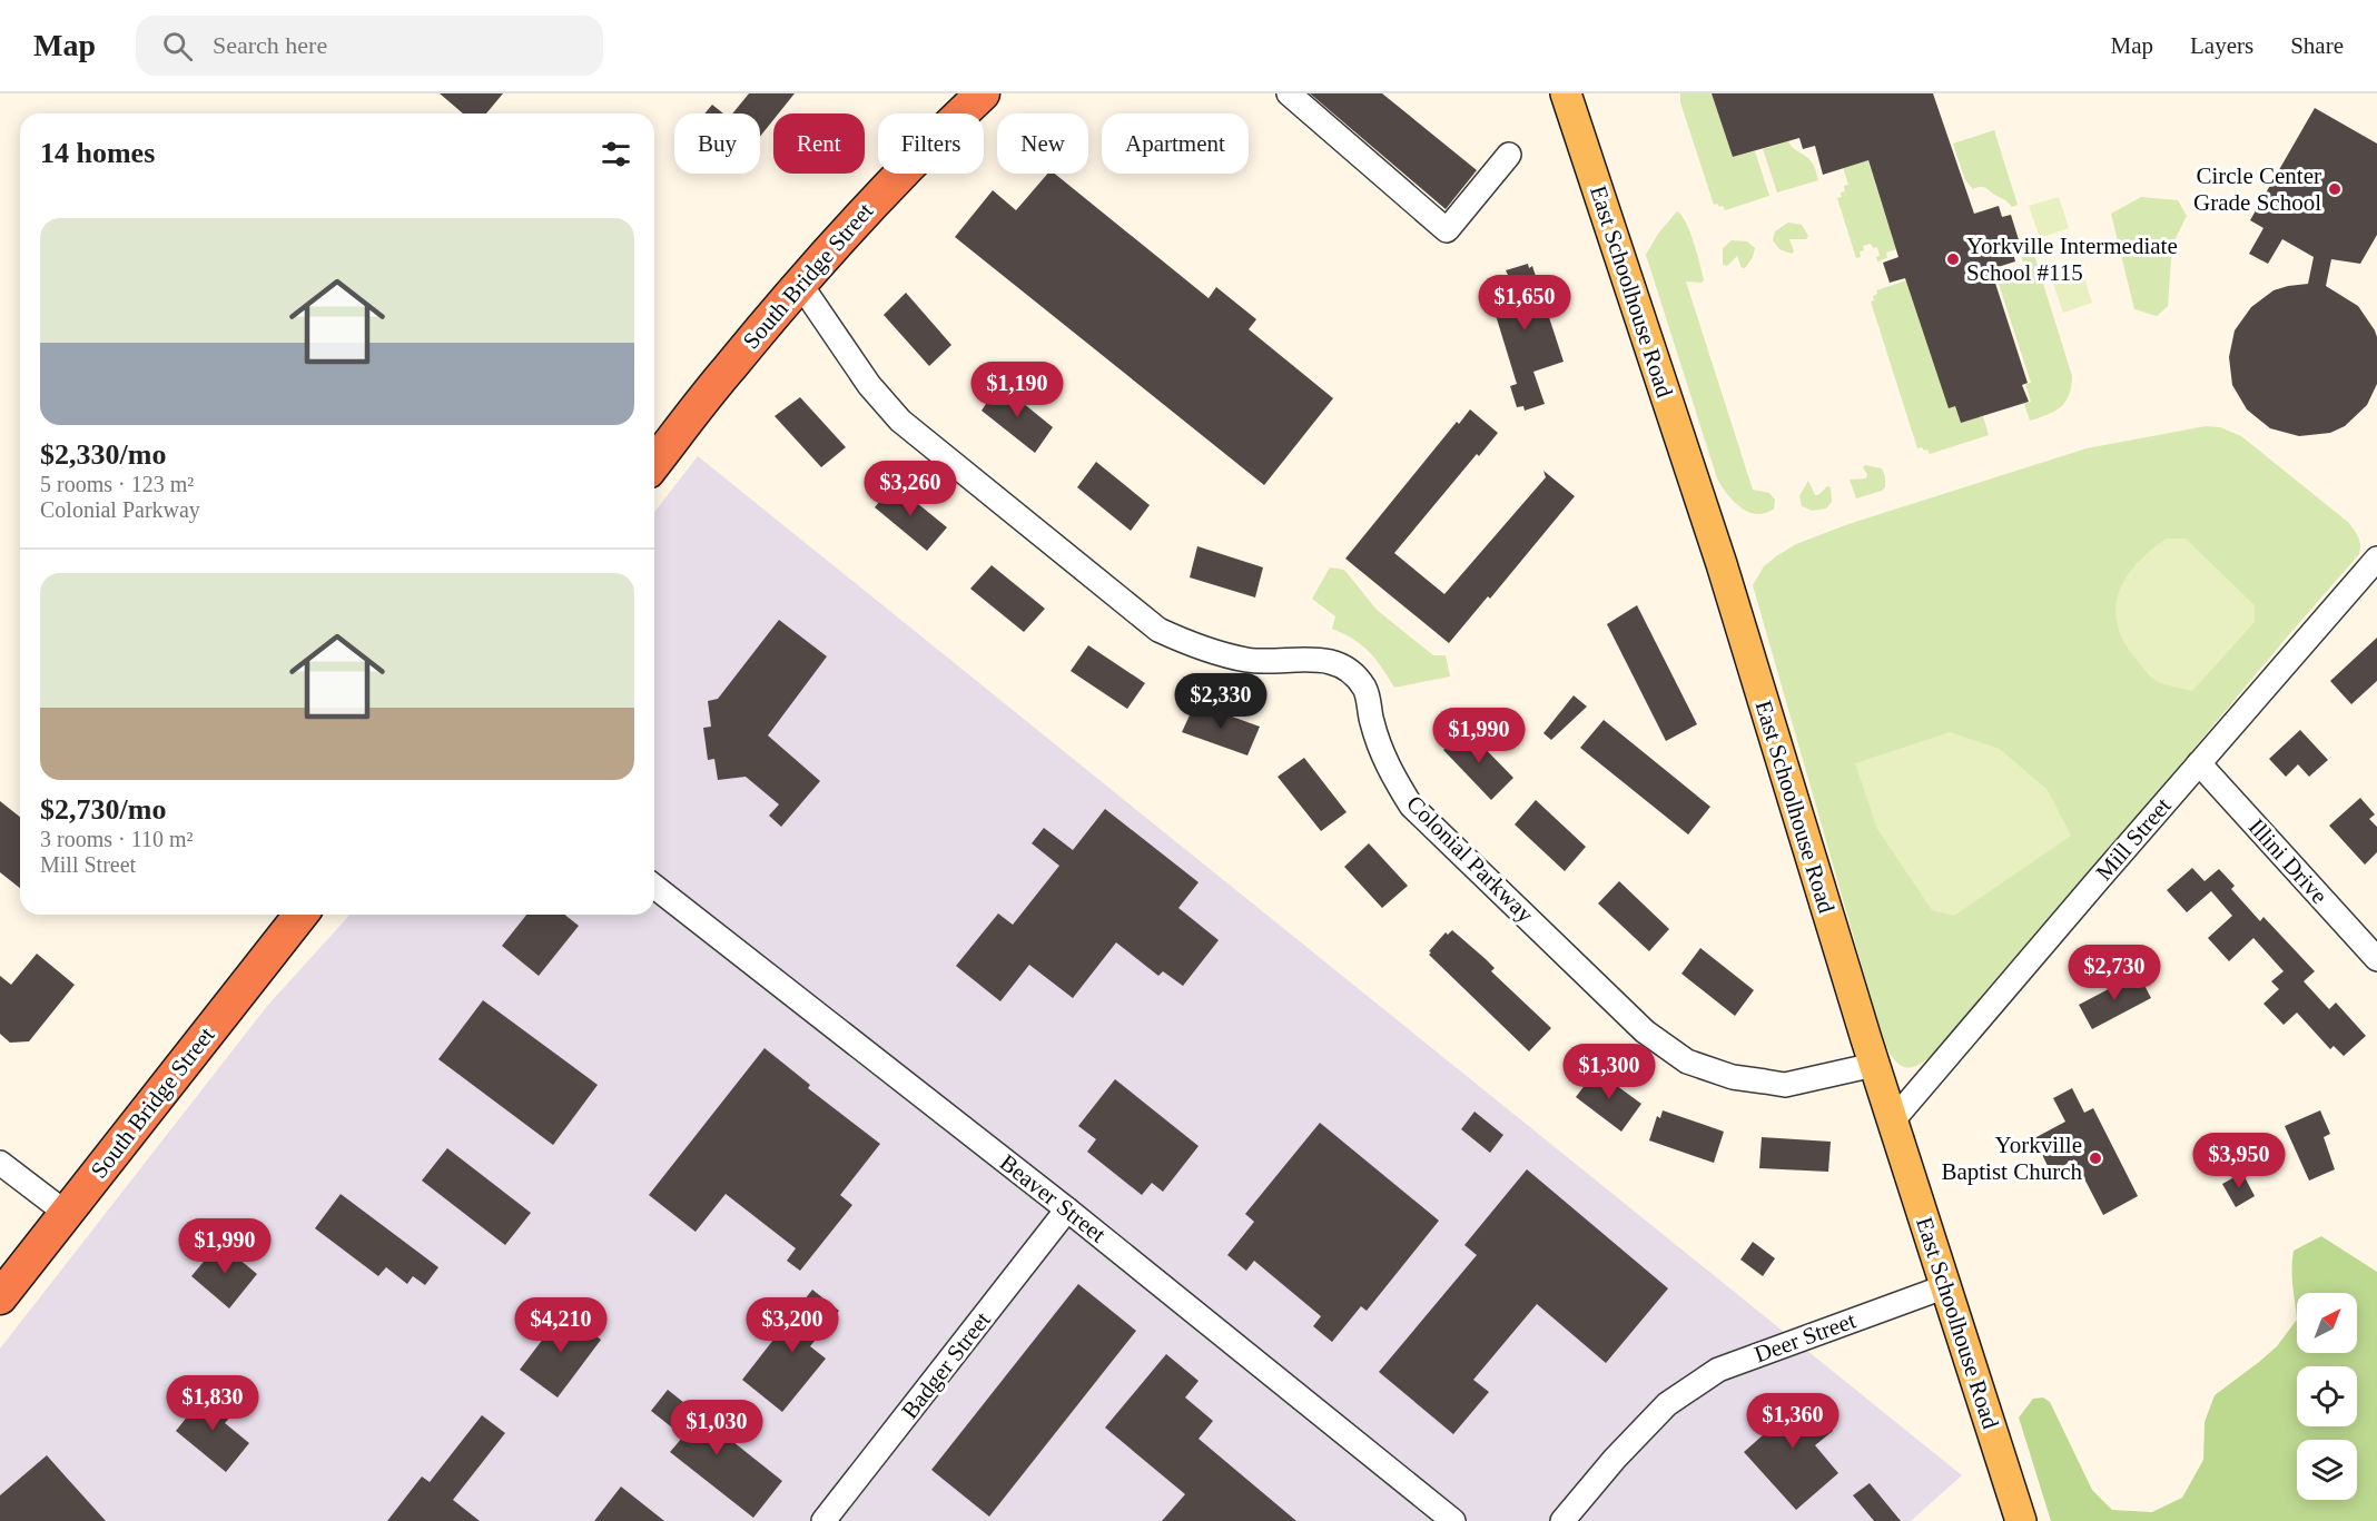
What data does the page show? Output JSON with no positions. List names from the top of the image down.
{
  "streets": {
    "highway": ["South Bridge Street"],
    "main road": ["East Schoolhouse Road"],
    "street": [
      "Mill Street",
      "Colonial Parkway",
      "Illini Drive",
      "Beaver Street",
      "Deer Street",
      "Badger Street"
    ]
  },
  "crossings": [
    ["South Bridge Street", "Colonial Parkway"],
    ["East Schoolhouse Road", "Mill Street"],
    ["East Schoolhouse Road", "Colonial Parkway"],
    ["East Schoolhouse Road", "Deer Street"],
    ["Mill Street", "Illini Drive"],
    ["Beaver Street", "Badger Street"]
  ],
  "places": ["Circle Center Grade School", "Yorkville Intermediate School #115", "Yorkville Baptist Church"],
  "north": "top right",
  "page": {
    "header": "Map",
    "search": "Search here",
    "nav": ["Map", "Layers", "Share"],
    "chip": [
      "Buy",
      "Rent",
      "Filters",
      "New",
      "Apartment"
    ],
    "heading": "14 homes",
    "list": [
      {
        "name": "$2,330/mo",
        "note": "5 rooms · 123 m² · Colonial Parkway"
      },
      {
        "name": "$2,730/mo",
        "note": "3 rooms · 110 m² · Mill Street"
      }
    ],
    "price": [
      "$1,650",
      "$1,190",
      "$3,260",
      "$2,330",
      "$1,990",
      "$2,730",
      "$1,300",
      "$3,950",
      "$1,990",
      "$4,210",
      "$3,200",
      "$1,830",
      "$1,360",
      "$1,030"
    ]
  }
}
